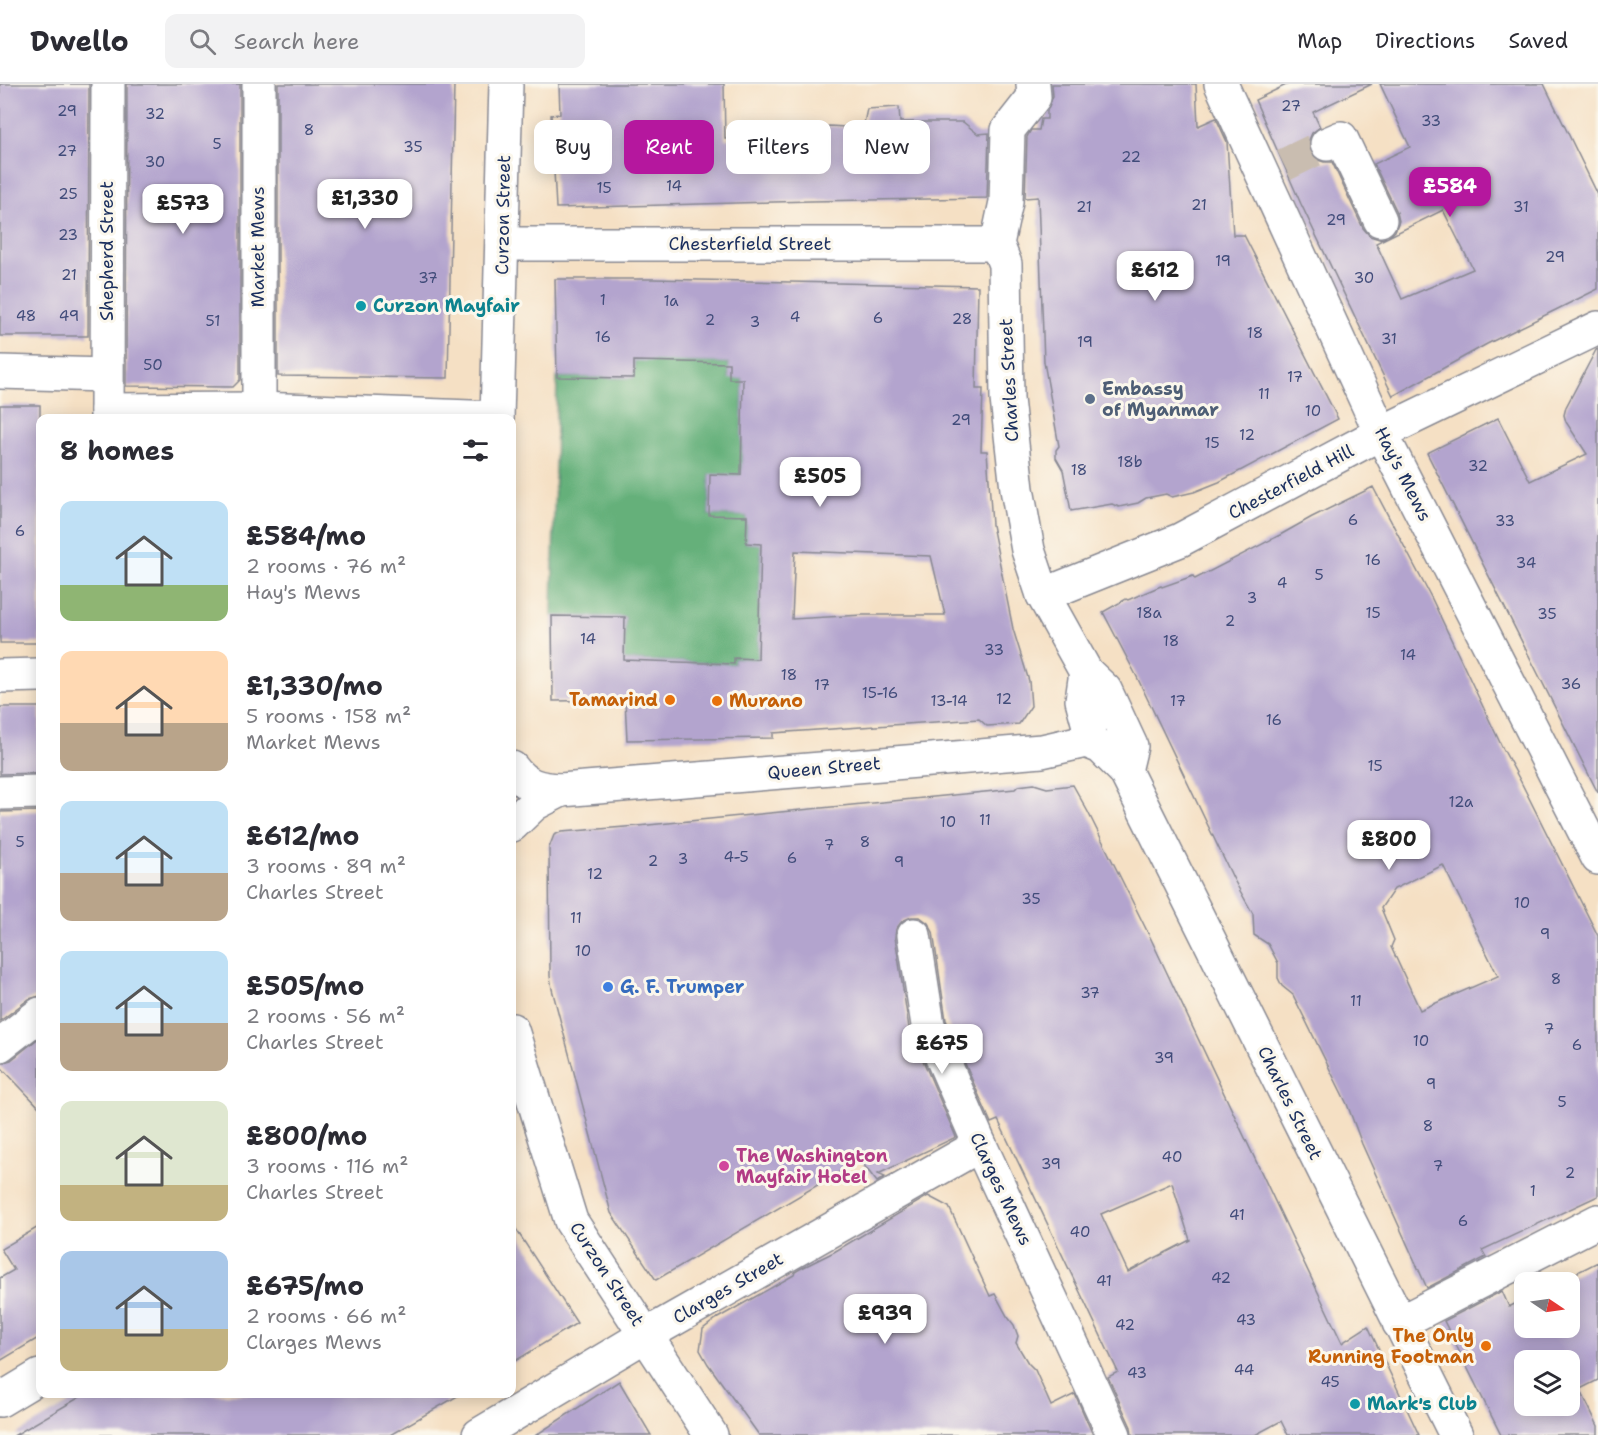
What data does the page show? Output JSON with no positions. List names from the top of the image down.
{
  "streets": {
    "street": [
      "Curzon Street",
      "Chesterfield Street",
      "Market Mews",
      "Shepherd Street",
      "Charles Street",
      "Hay's Mews",
      "Chesterfield Hill",
      "Queen Street",
      "Clarges Mews",
      "Clarges Street"
    ]
  },
  "crossings": [
    ["Curzon Street", "Chesterfield Street"],
    ["Curzon Street", "Clarges Street"],
    ["Chesterfield Street", "Charles Street"],
    ["Charles Street", "Chesterfield Hill"],
    ["Charles Street", "Queen Street"],
    ["Hay's Mews", "Chesterfield Hill"],
    ["Clarges Mews", "Clarges Street"]
  ],
  "places": [
    "Curzon Mayfair",
    "Embassy of Myanmar",
    "Tamarind",
    "Murano",
    "G. F. Trumper",
    "The Washington Mayfair Hotel",
    "The Only Running Footman",
    "Mark's Club"
  ],
  "house_numbers": [
    "27",
    "29",
    "32",
    "33",
    "8",
    "5",
    "35",
    "27",
    "22",
    "30",
    "14",
    "15",
    "25",
    "21",
    "21",
    "31",
    "29",
    "23",
    "29",
    "19",
    "21",
    "37",
    "30",
    "1",
    "1a",
    "48",
    "49",
    "4",
    "6",
    "28",
    "2",
    "51",
    "3",
    "18",
    "16",
    "31",
    "19",
    "50",
    "17",
    "11",
    "10",
    "29",
    "12",
    "15",
    "18b",
    "32",
    "18",
    "6",
    "33",
    "6",
    "16",
    "34",
    "5",
    "4",
    "3",
    "18a",
    "15",
    "35",
    "2",
    "14",
    "18",
    "33",
    "14",
    "18",
    "36",
    "17",
    "15-16",
    "12",
    "13-14",
    "17",
    "16",
    "15",
    "12a",
    "11",
    "10",
    "5",
    "8",
    "7",
    "4-5",
    "6",
    "3",
    "2",
    "9",
    "12",
    "35",
    "10",
    "11",
    "9",
    "10",
    "8",
    "37",
    "11",
    "7",
    "10",
    "6",
    "39",
    "9",
    "5",
    "8",
    "40",
    "39",
    "7",
    "2",
    "1",
    "41",
    "6",
    "40",
    "42",
    "41",
    "43",
    "42",
    "44",
    "43",
    "45"
  ],
  "north": "right",
  "page": {
    "header": "Dwello",
    "search": "Search here",
    "nav": ["Map", "Directions", "Saved"],
    "chip": [
      "Buy",
      "Rent",
      "Filters",
      "New"
    ],
    "price": [
      "£584",
      "£1,330",
      "£573",
      "£612",
      "£505",
      "£800",
      "£675",
      "£939"
    ],
    "heading": "8 homes",
    "list": [
      {
        "name": "£584/mo",
        "note": "2 rooms · 76 m² · Hay's Mews"
      },
      {
        "name": "£1,330/mo",
        "note": "5 rooms · 158 m² · Market Mews"
      },
      {
        "name": "£612/mo",
        "note": "3 rooms · 89 m² · Charles Street"
      },
      {
        "name": "£505/mo",
        "note": "2 rooms · 56 m² · Charles Street"
      },
      {
        "name": "£800/mo",
        "note": "3 rooms · 116 m² · Charles Street"
      },
      {
        "name": "£675/mo",
        "note": "2 rooms · 66 m² · Clarges Mews"
      }
    ]
  }
}
